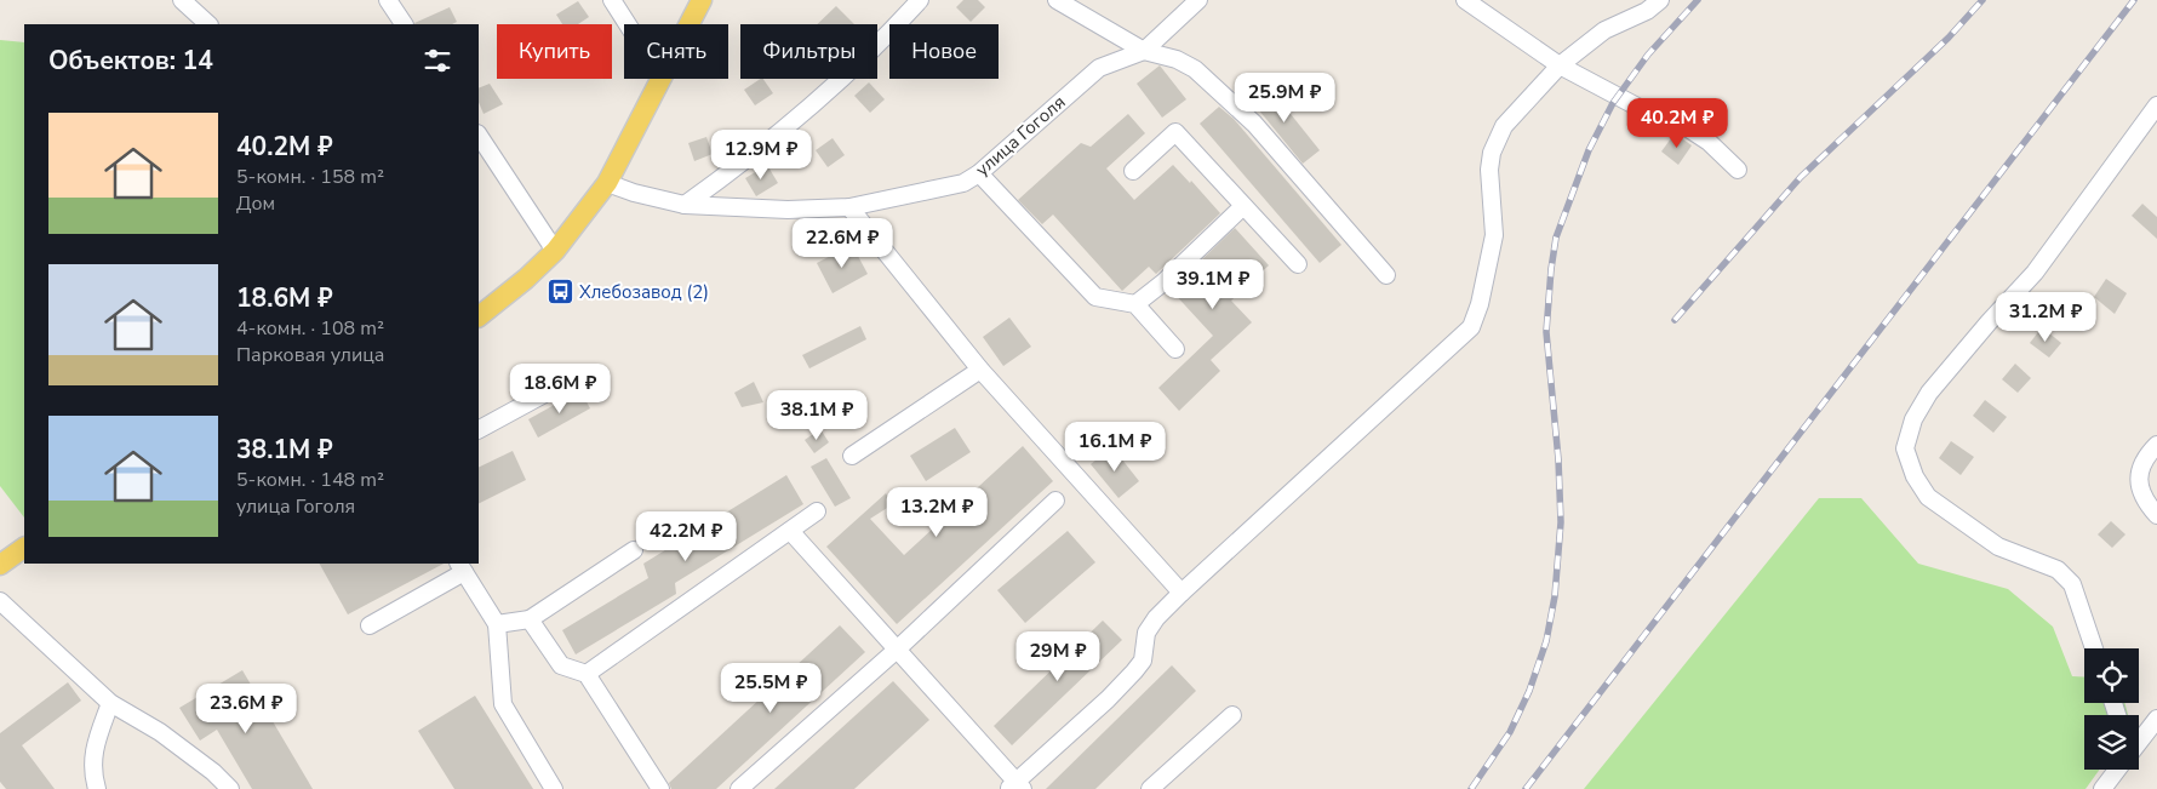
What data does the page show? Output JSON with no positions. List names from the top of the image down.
{
  "streets": {
    "street": ["улица Гоголя"]
  },
  "places": {
    "bus stop": ["Хлебозавод (2)"]
  },
  "page": {
    "chip": [
      "Купить",
      "Снять",
      "Фильтры",
      "Новое"
    ],
    "heading": "Объектов: 14",
    "price": [
      "25.9M ₽",
      "40.2M ₽",
      "12.9M ₽",
      "22.6M ₽",
      "39.1M ₽",
      "31.2M ₽",
      "18.6M ₽",
      "38.1M ₽",
      "16.1M ₽",
      "13.2M ₽",
      "42.2M ₽",
      "29M ₽",
      "25.5M ₽",
      "23.6M ₽"
    ],
    "list": [
      {
        "name": "40.2M ₽",
        "note": "5-комн. · 158 m² · Дом"
      },
      {
        "name": "18.6M ₽",
        "note": "4-комн. · 108 m² · Парковая улица"
      },
      {
        "name": "38.1M ₽",
        "note": "5-комн. · 148 m² · улица Гоголя"
      }
    ]
  }
}
